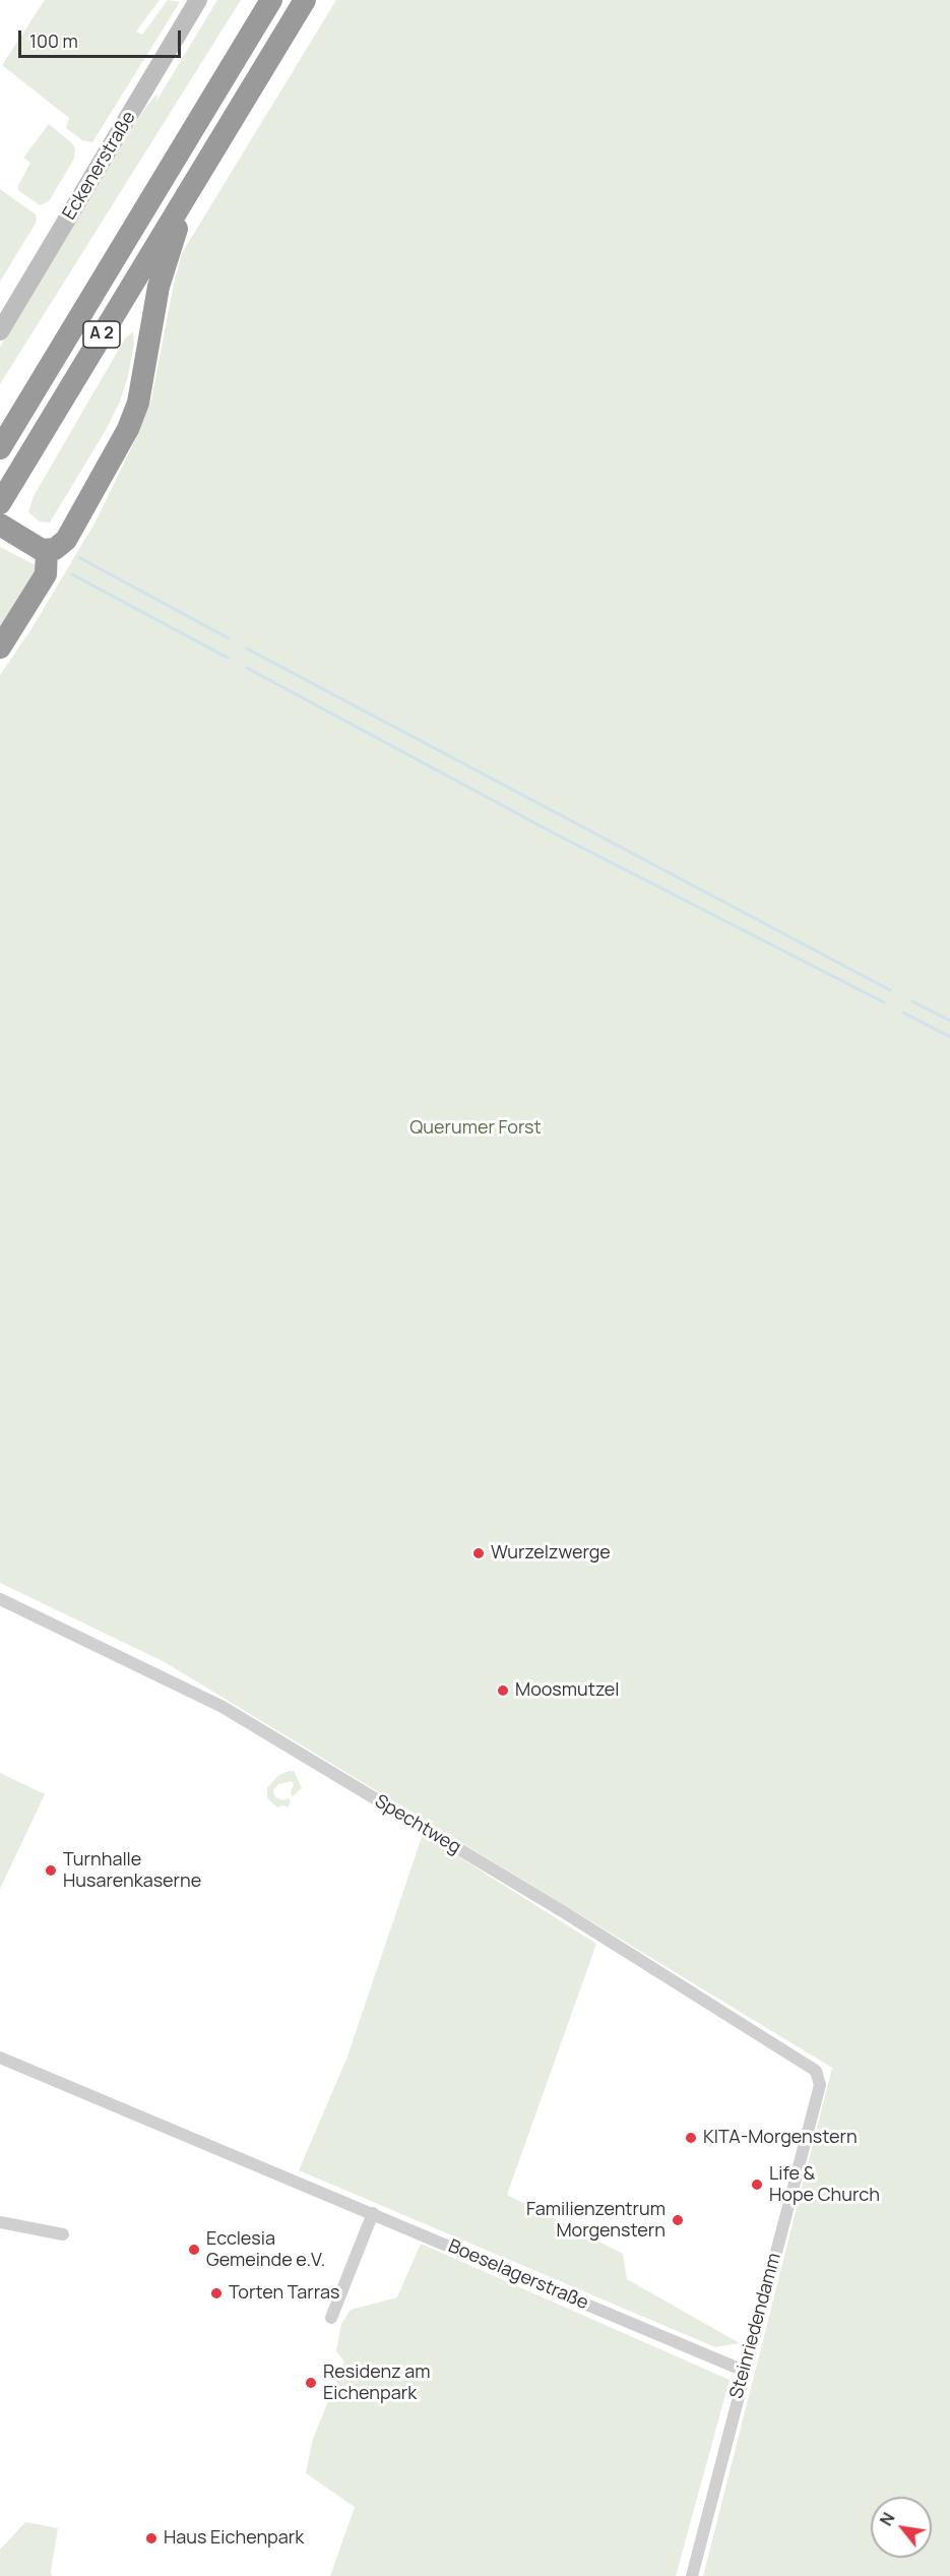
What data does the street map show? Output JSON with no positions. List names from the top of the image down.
{
  "streets": {
    "highway": ["A 2"],
    "main road": ["Eckenerstraße"],
    "street": ["Spechtweg", "Boeselagerstraße", "Steinriedendamm"]
  },
  "crossings": [
    ["Spechtweg", "Steinriedendamm"],
    ["Boeselagerstraße", "Steinriedendamm"]
  ],
  "parks": ["Querumer Forst"],
  "places": [
    "Wurzelzwerge",
    "Moosmutzel",
    "Turnhalle Husarenkaserne",
    "KITA-Morgenstern",
    "Life & Hope Church",
    "Familienzentrum Morgenstern",
    "Ecclesia Gemeinde e.V.",
    "Torten Tarras",
    "Residenz am Eichenpark",
    "Haus Eichenpark"
  ],
  "scale_bar": "100 m",
  "north": "top left"
}
